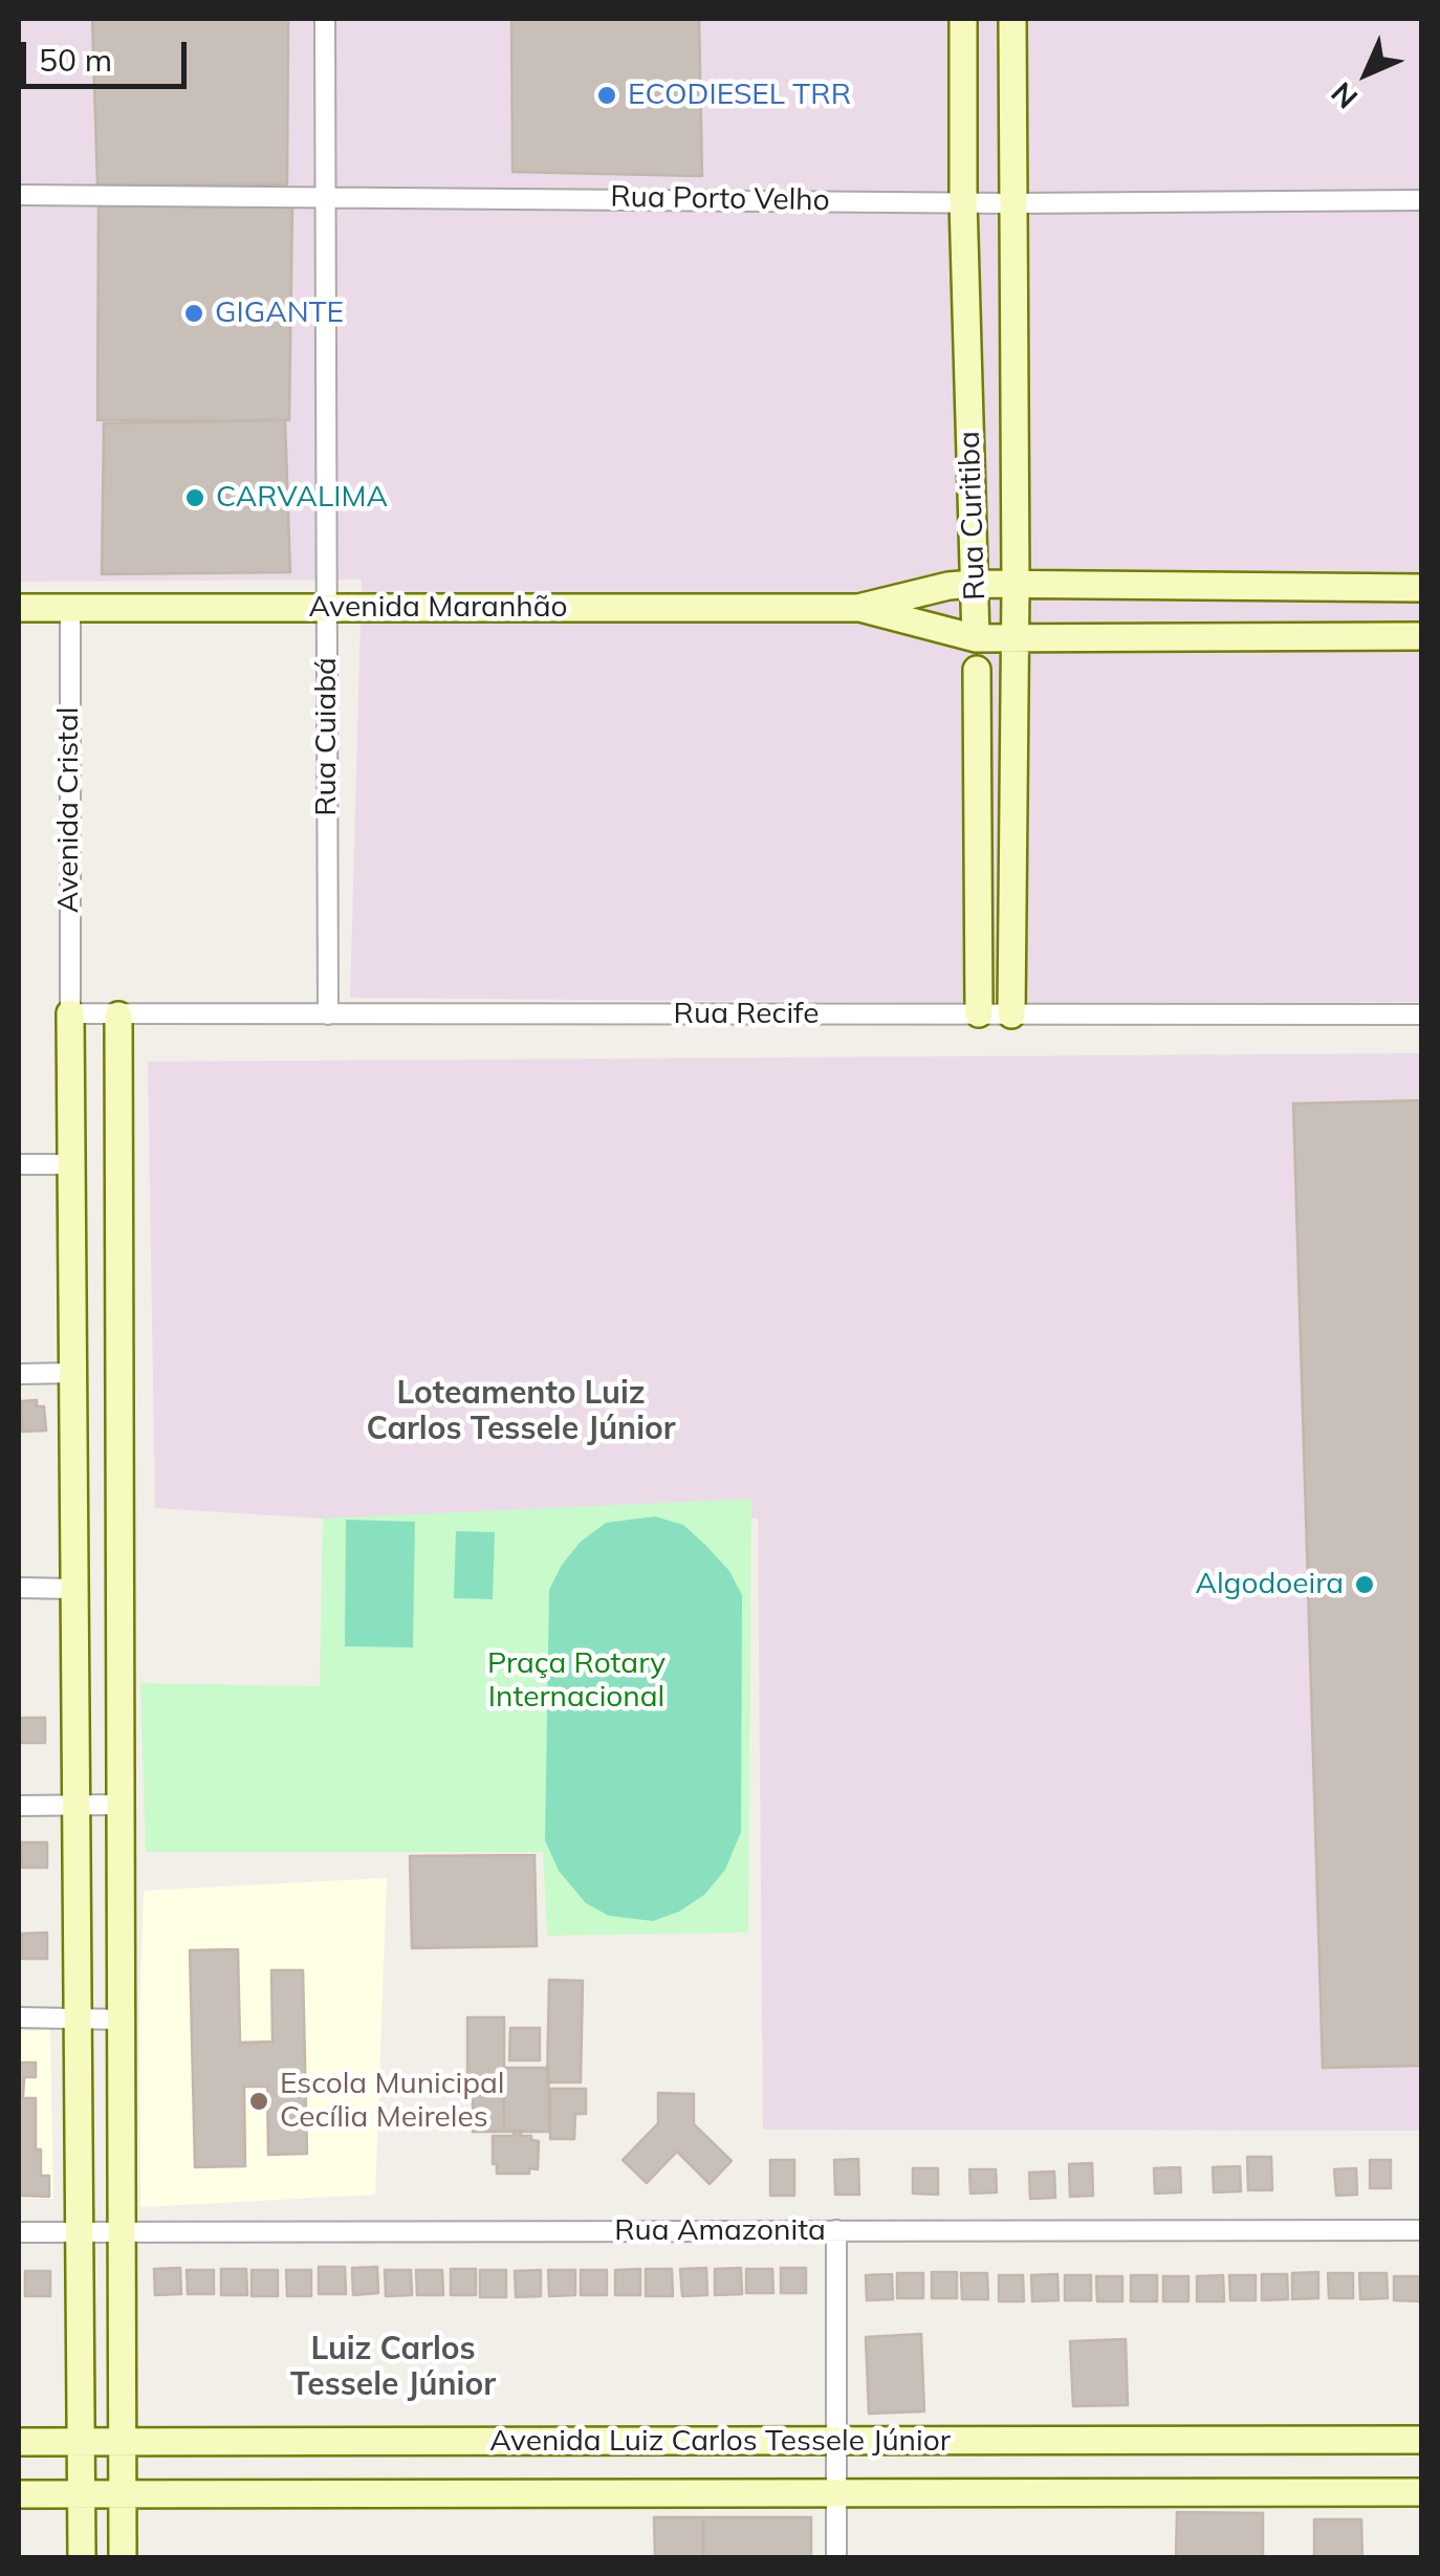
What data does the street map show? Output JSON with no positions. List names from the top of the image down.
{
  "streets": {
    "street": [
      "Rua Porto Velho",
      "Rua Curitiba",
      "Avenida Maranhão",
      "Rua Cuiabá",
      "Avenida Cristal",
      "Rua Recife",
      "Rua Amazonita",
      "Avenida Luiz Carlos Tessele Júnior"
    ]
  },
  "crossings": [
    ["Rua Porto Velho", "Rua Curitiba"],
    ["Rua Porto Velho", "Rua Cuiabá"],
    ["Rua Curitiba", "Rua Recife"],
    ["Avenida Maranhão", "Rua Cuiabá"],
    ["Avenida Maranhão", "Avenida Cristal"],
    ["Rua Cuiabá", "Rua Recife"],
    ["Avenida Cristal", "Rua Recife"]
  ],
  "districts": ["Loteamento Luiz Carlos Tessele Júnior", "Luiz Carlos Tessele Júnior"],
  "parks": ["Praça Rotary Internacional"],
  "places": [
    "ECODIESEL TRR",
    "GIGANTE",
    "CARVALIMA",
    "Algodoeira",
    "Escola Municipal Cecília Meireles"
  ],
  "scale_bar": "50 m",
  "north": "bottom left"
}
